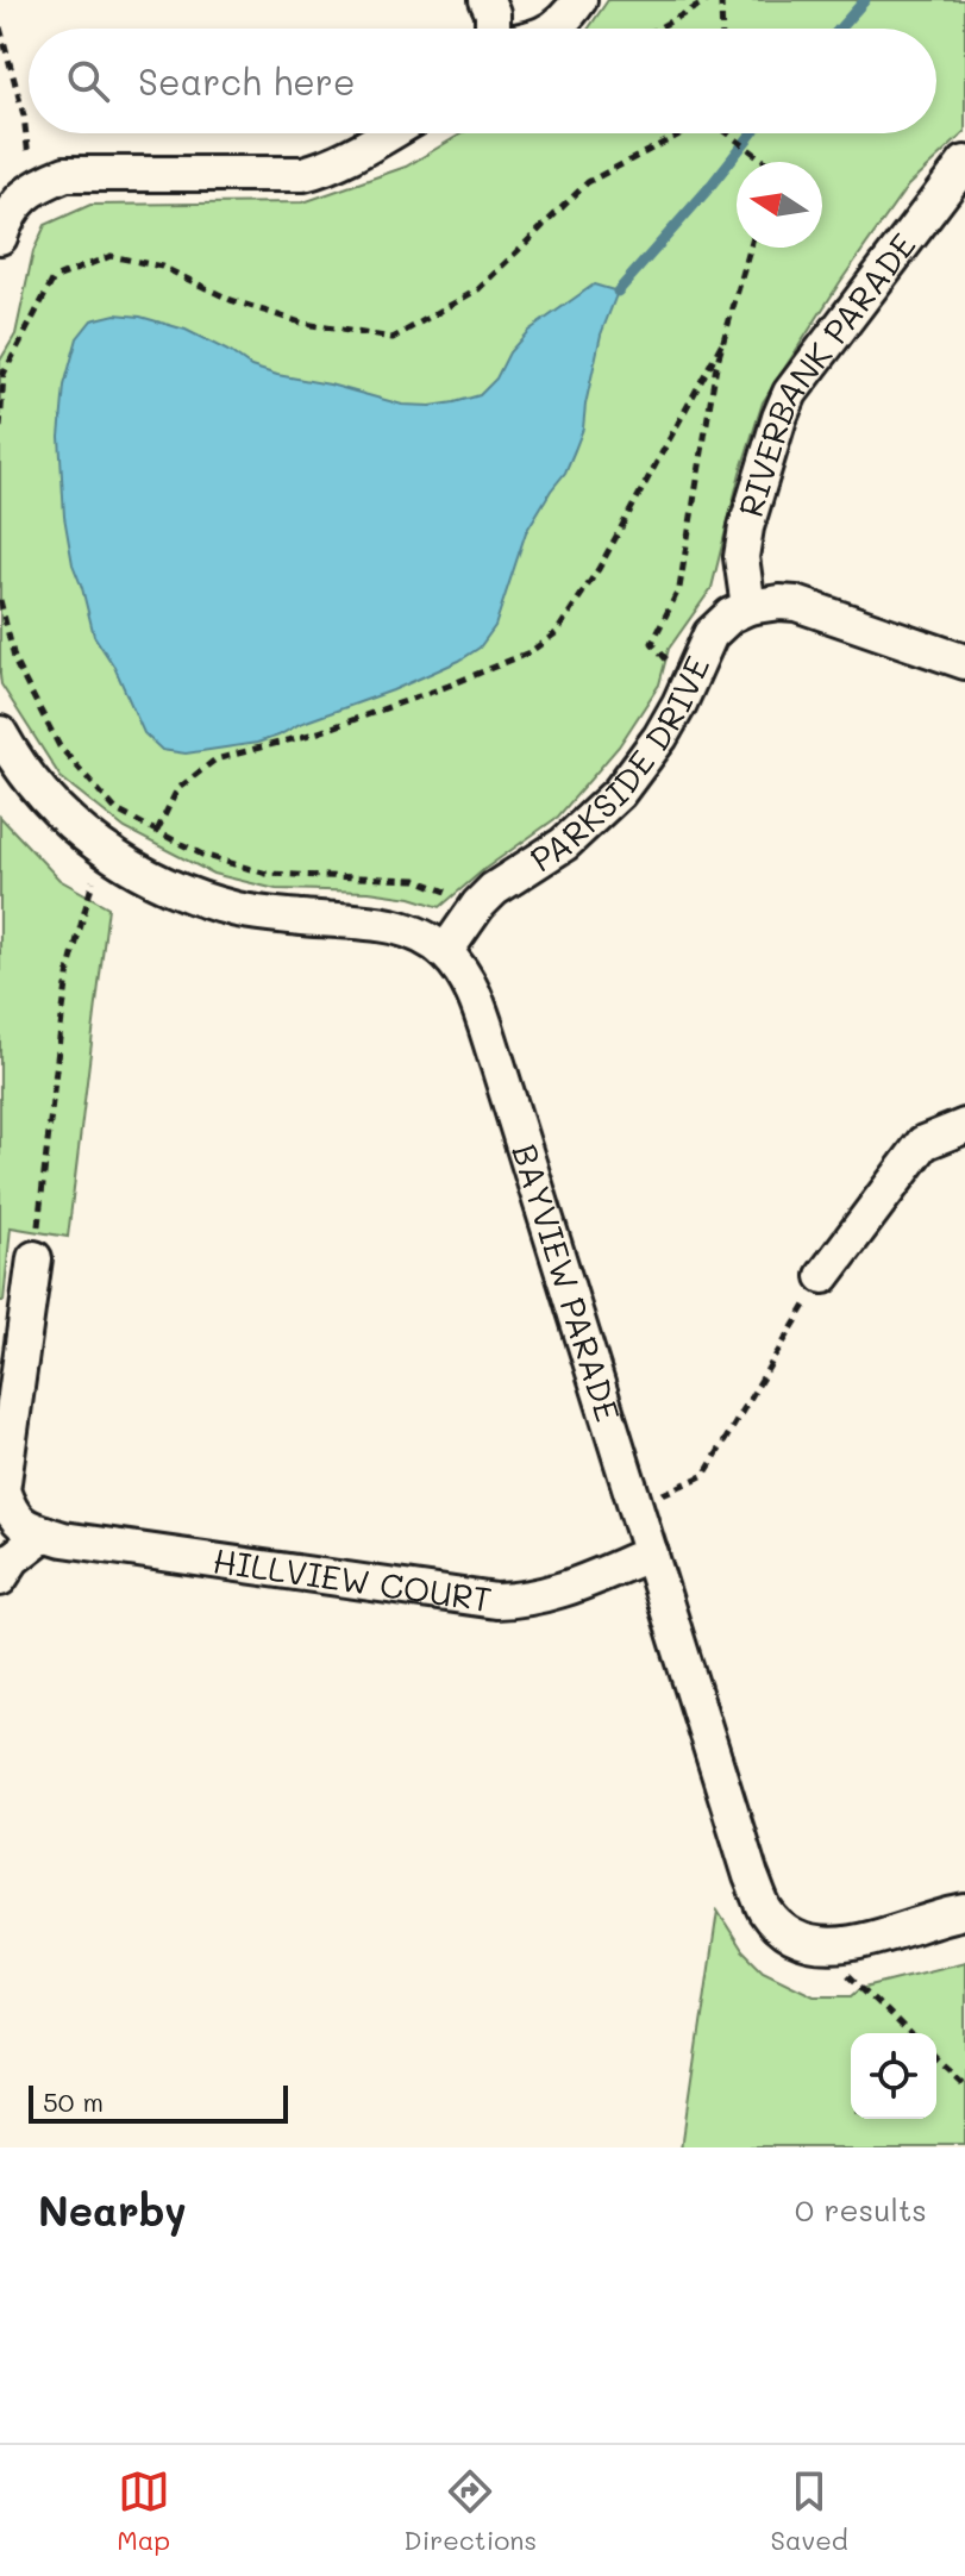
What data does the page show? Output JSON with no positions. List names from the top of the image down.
{
  "streets": {
    "street": [
      "RIVERBANK PARADE",
      "PARKSIDE DRIVE",
      "BAYVIEW PARADE",
      "HILLVIEW COURT"
    ]
  },
  "crossings": [
    ["RIVERBANK PARADE", "PARKSIDE DRIVE"],
    ["PARKSIDE DRIVE", "BAYVIEW PARADE"],
    ["BAYVIEW PARADE", "HILLVIEW COURT"]
  ],
  "scale_bar": "50 m",
  "north": "left",
  "page": {
    "search": "Search here",
    "scale": "50 m",
    "heading": ["Nearby", "0 results"],
    "nav": ["Map", "Directions", "Saved"]
  }
}
